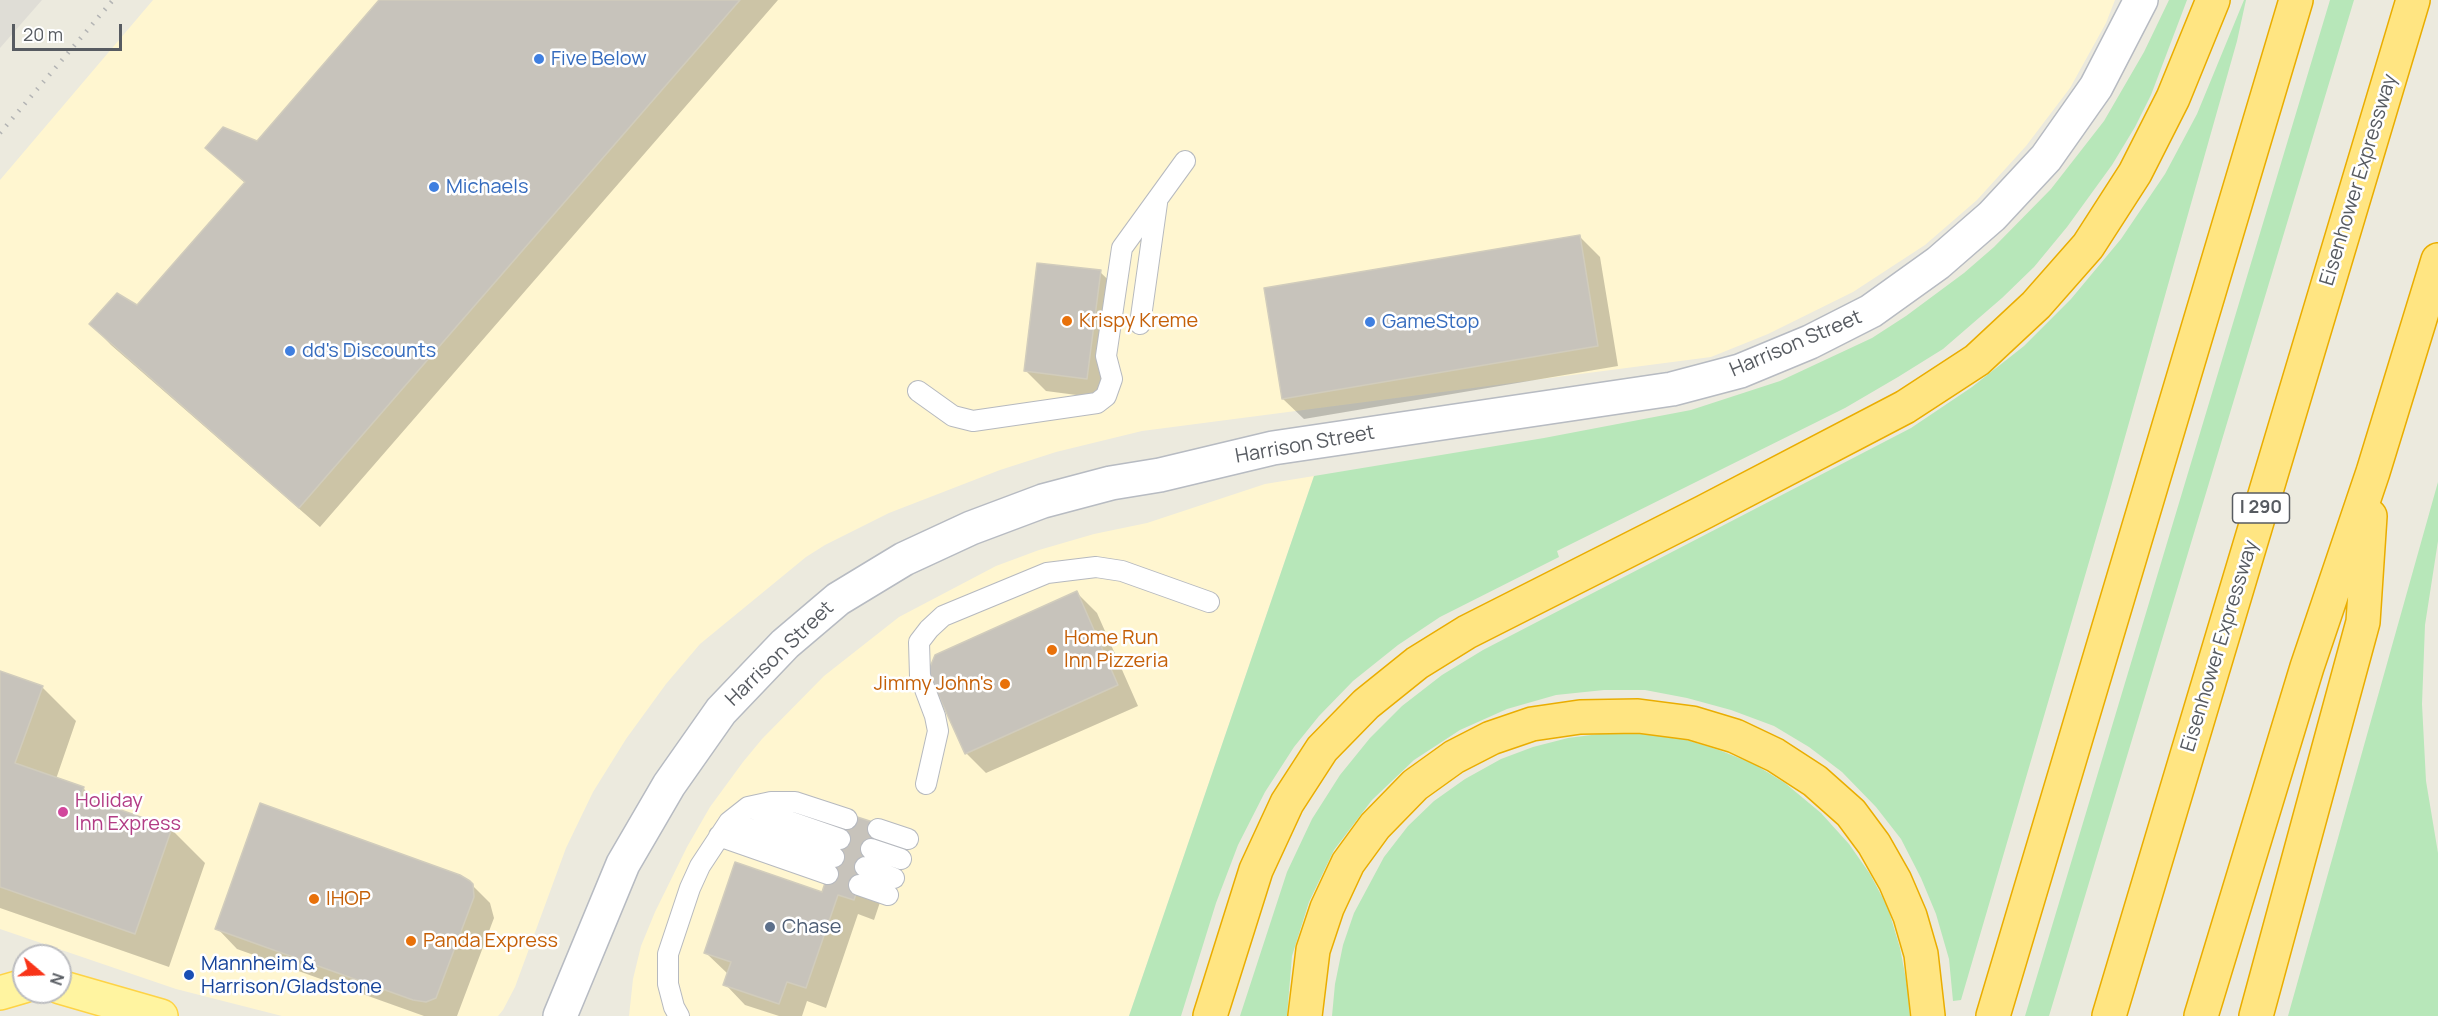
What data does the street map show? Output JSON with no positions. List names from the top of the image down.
{
  "streets": {
    "highway": ["Eisenhower Expressway", "I 290"],
    "main road": ["Harrison Street"]
  },
  "places": [
    "Five Below",
    "Michaels",
    "Krispy Kreme",
    "GameStop",
    "dd's Discounts",
    "Home Run Inn Pizzeria",
    "Jimmy John's",
    "Holiday Inn Express",
    "IHOP",
    "Chase",
    "Panda Express",
    "Mannheim & Harrison/Gladstone"
  ],
  "scale_bar": "20 m",
  "north": "right"
}
